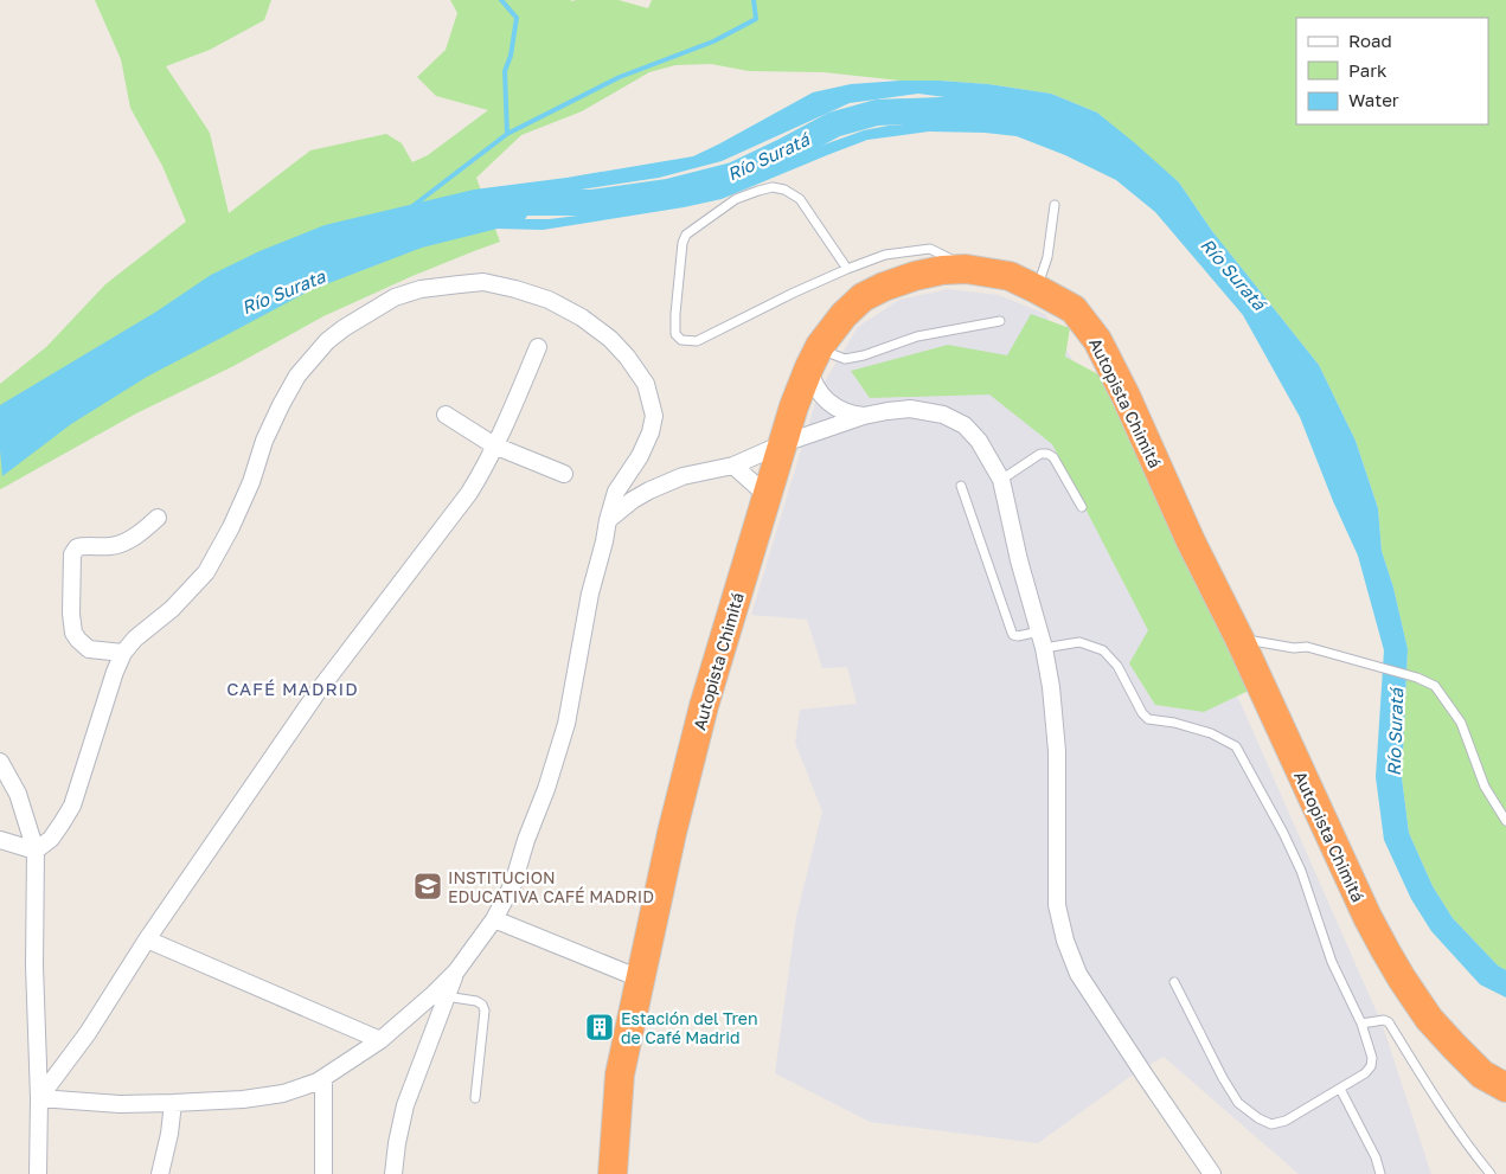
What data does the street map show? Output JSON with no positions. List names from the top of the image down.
{
  "streets": {
    "highway": ["Autopista Chimitá"]
  },
  "districts": ["CAFÉ MADRID"],
  "water": ["Río Suratá", "Río Surata"],
  "places": {
    "school or university": ["INSTITUCION EDUCATIVA CAFÉ MADRID"],
    "building": ["Estación del Tren de Café Madrid"]
  },
  "legend": ["Road", "Park", "Water"]
}
